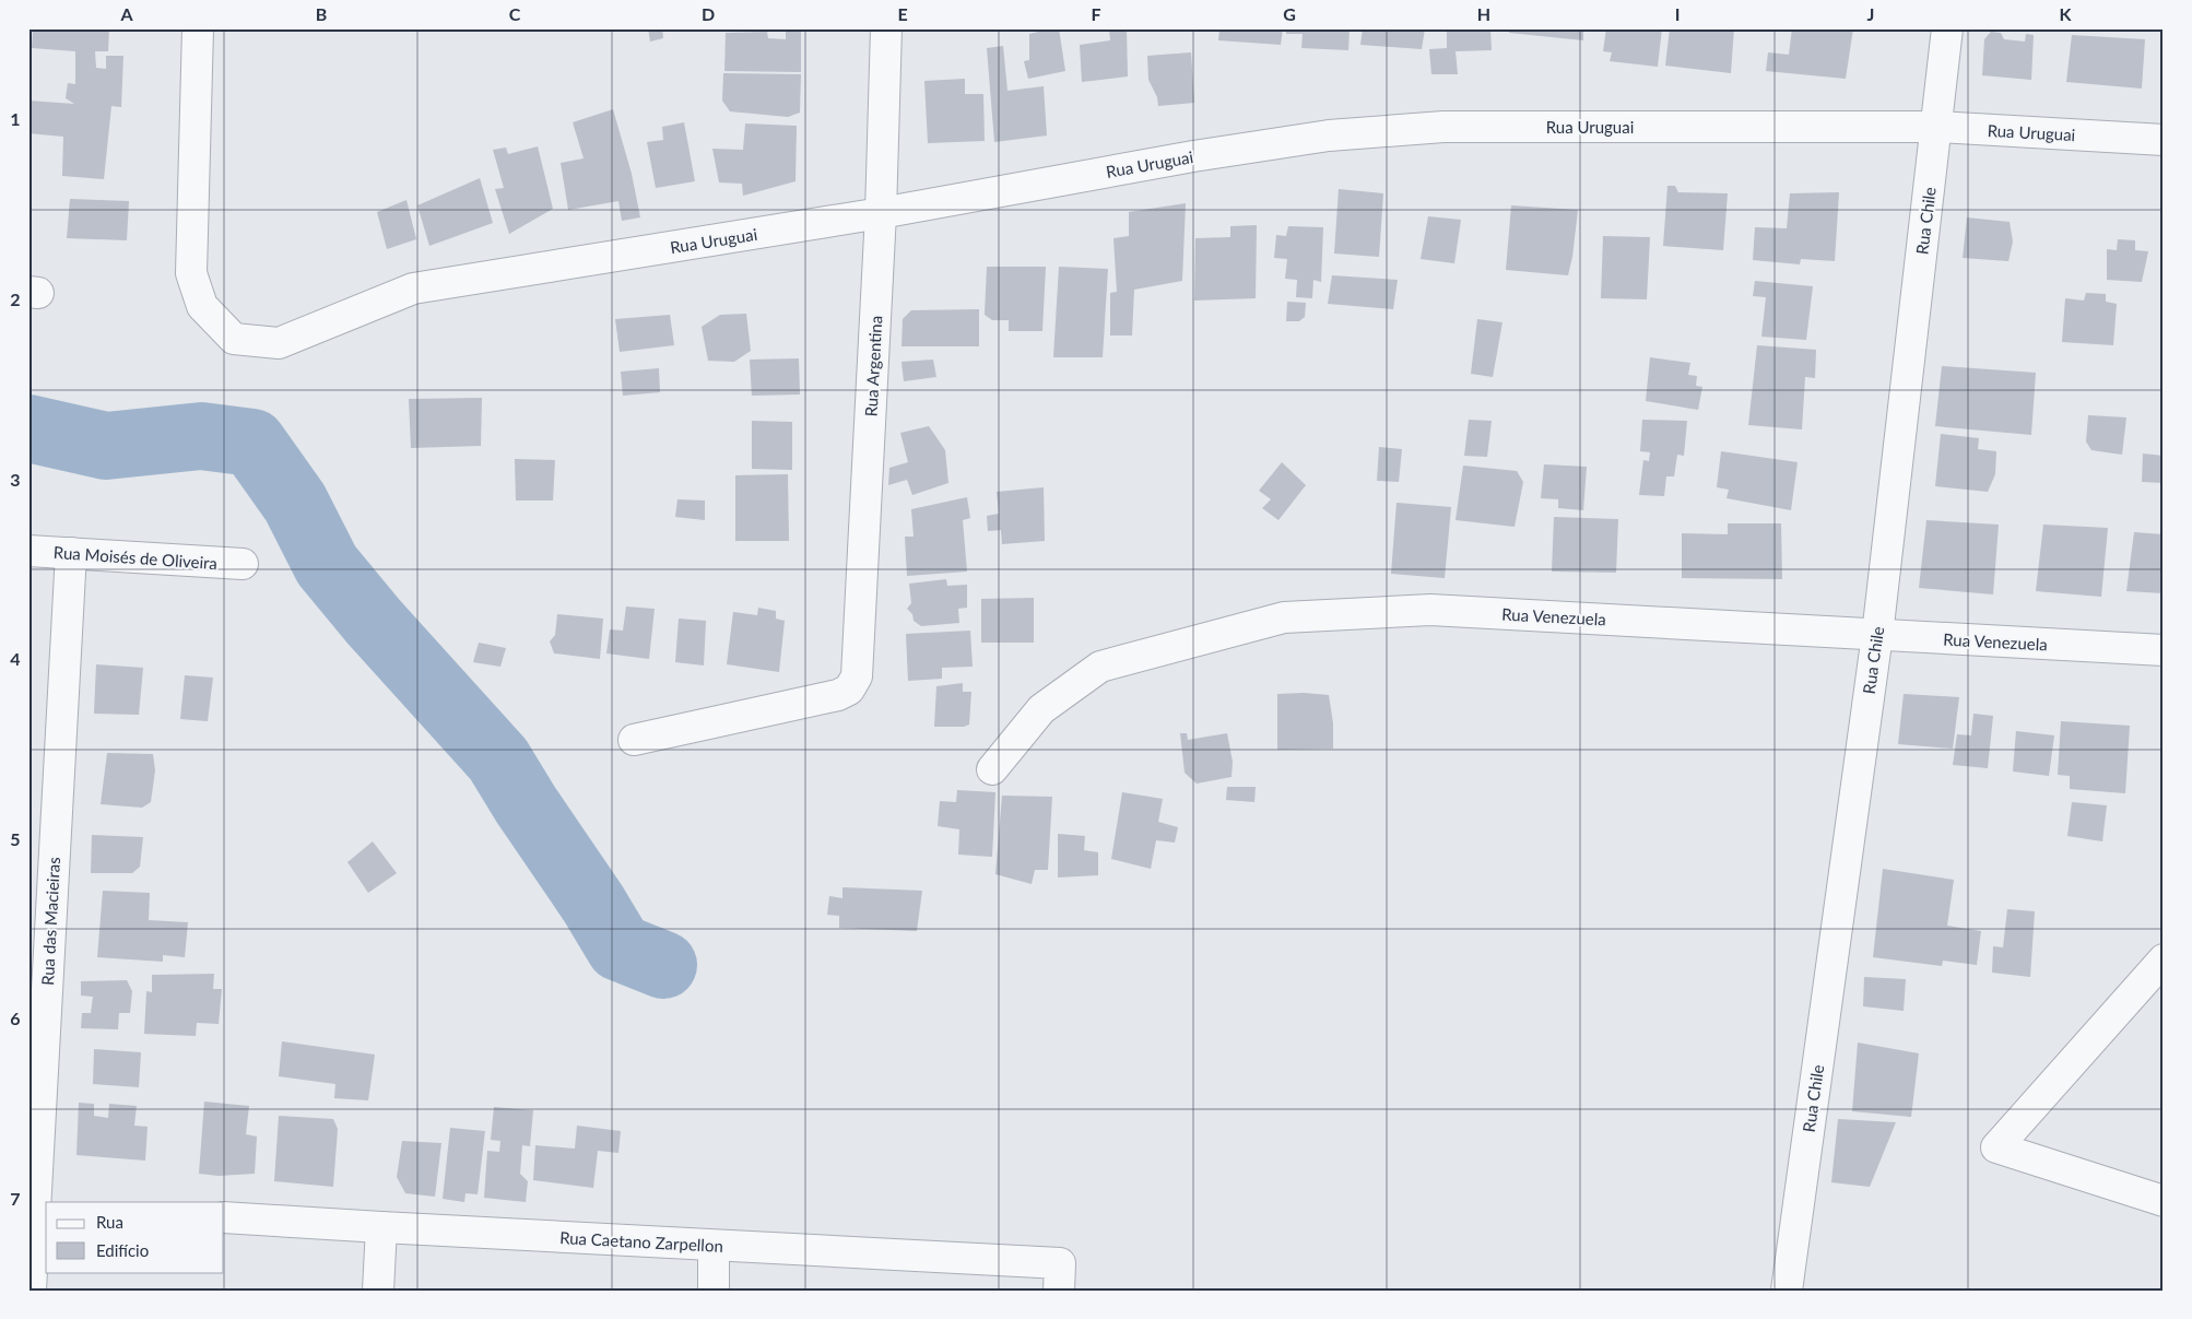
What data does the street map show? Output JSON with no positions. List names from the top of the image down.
{
  "streets": {
    "street": [
      "Rua Uruguai",
      "Rua Chile",
      "Rua Argentina",
      "Rua Moisés de Oliveira",
      "Rua Venezuela",
      "Rua das Macieiras",
      "Rua Caetano Zarpellon"
    ]
  },
  "crossings": [
    ["Rua Uruguai", "Rua Chile"],
    ["Rua Uruguai", "Rua Argentina"],
    ["Rua Chile", "Rua Venezuela"],
    ["Rua Moisés de Oliveira", "Rua das Macieiras"]
  ],
  "legend": ["Rua", "Edifício"],
  "grid": {
    "columns": [
      "A",
      "B",
      "C",
      "D",
      "E",
      "F",
      "G",
      "H",
      "I",
      "J",
      "K"
    ],
    "rows": [
      "1",
      "2",
      "3",
      "4",
      "5",
      "6",
      "7"
    ]
  }
}
